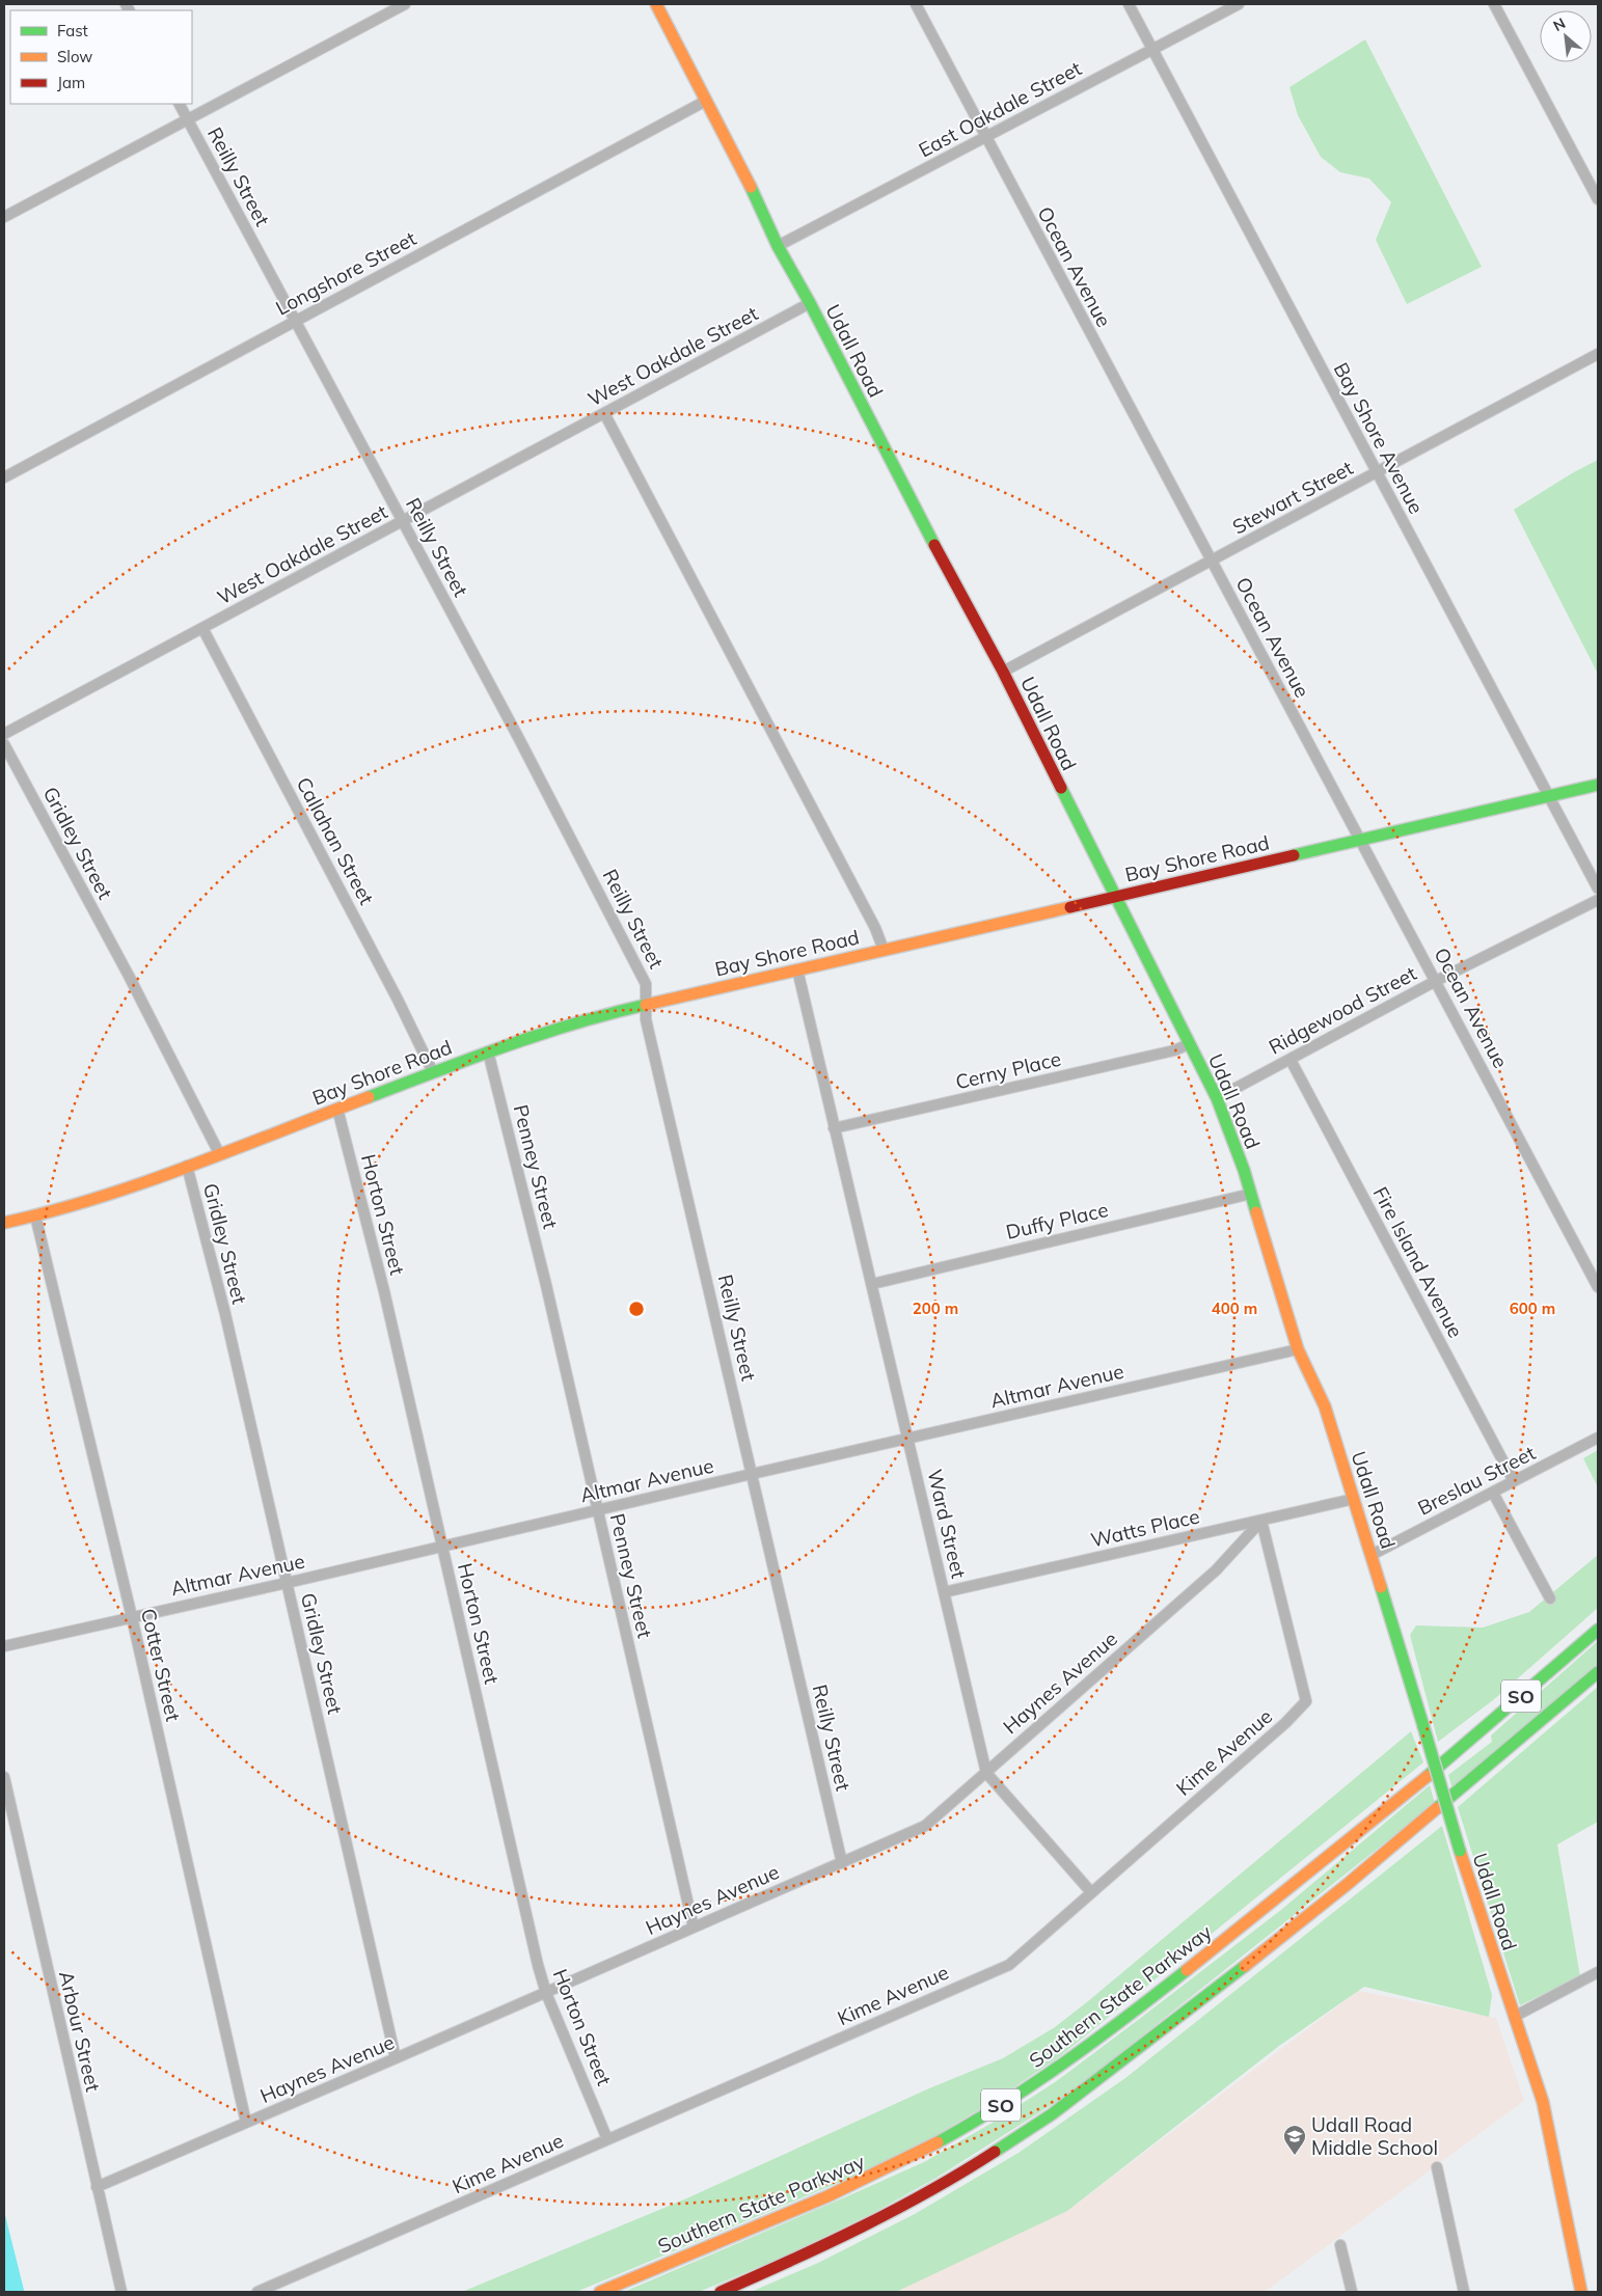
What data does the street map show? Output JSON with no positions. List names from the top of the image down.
{
  "streets": {
    "main road": [
      "Udall Road",
      "Bay Shore Road",
      "SO",
      "Southern State Parkway"
    ],
    "street": [
      "East Oakdale Street",
      "Reilly Street",
      "Ocean Avenue",
      "Longshore Street",
      "West Oakdale Street",
      "Bay Shore Avenue",
      "Stewart Street",
      "Callahan Street",
      "Gridley Street",
      "Ridgewood Street",
      "Cerny Place",
      "Penney Street",
      "Horton Street",
      "Duffy Place",
      "Fire Island Avenue",
      "Altmar Avenue",
      "Breslau Street",
      "Ward Street",
      "Watts Place",
      "Cotter Street",
      "Haynes Avenue",
      "Kime Avenue",
      "Arbour Street"
    ]
  },
  "crossings": [
    ["East Oakdale Street", "Ocean Avenue"],
    ["East Oakdale Street", "Udall Road"],
    ["East Oakdale Street", "Bay Shore Avenue"],
    ["Reilly Street", "Longshore Street"],
    ["Reilly Street", "West Oakdale Street"],
    ["Reilly Street", "Bay Shore Road"],
    ["Reilly Street", "Altmar Avenue"],
    ["Reilly Street", "Haynes Avenue"],
    ["Ocean Avenue", "Stewart Street"],
    ["Ocean Avenue", "Bay Shore Road"],
    ["Ocean Avenue", "Ridgewood Street"],
    ["Longshore Street", "Udall Road"],
    ["Udall Road", "West Oakdale Street"],
    ["Udall Road", "Stewart Street"],
    ["Udall Road", "Bay Shore Road"],
    ["Udall Road", "Ridgewood Street"],
    ["Udall Road", "Cerny Place"],
    ["Udall Road", "Duffy Place"],
    ["Udall Road", "Altmar Avenue"],
    ["Udall Road", "Breslau Street"],
    ["Udall Road", "Watts Place"],
    ["West Oakdale Street", "Callahan Street"],
    ["Bay Shore Avenue", "Stewart Street"],
    ["Bay Shore Avenue", "Bay Shore Road"],
    ["Callahan Street", "Bay Shore Road"],
    ["Gridley Street", "Bay Shore Road"],
    ["Gridley Street", "Altmar Avenue"],
    ["Gridley Street", "Haynes Avenue"],
    ["Bay Shore Road", "Penney Street"],
    ["Bay Shore Road", "Horton Street"],
    ["Bay Shore Road", "Ward Street"],
    ["Bay Shore Road", "Cotter Street"],
    ["Ridgewood Street", "Fire Island Avenue"],
    ["Cerny Place", "Ward Street"],
    ["Penney Street", "Altmar Avenue"],
    ["Penney Street", "Haynes Avenue"],
    ["Horton Street", "Altmar Avenue"],
    ["Horton Street", "Haynes Avenue"],
    ["Horton Street", "Kime Avenue"],
    ["Duffy Place", "Ward Street"],
    ["Fire Island Avenue", "Breslau Street"],
    ["Altmar Avenue", "Ward Street"],
    ["Altmar Avenue", "Cotter Street"],
    ["Ward Street", "Watts Place"],
    ["Ward Street", "Haynes Avenue"],
    ["Ward Street", "Kime Avenue"],
    ["Watts Place", "Haynes Avenue"],
    ["Watts Place", "Kime Avenue"],
    ["Cotter Street", "Haynes Avenue"],
    ["Haynes Avenue", "Kime Avenue"],
    ["Haynes Avenue", "Arbour Street"]
  ],
  "places": {
    "school or university": ["Udall Road Middle School"]
  },
  "legend": ["Fast", "Slow", "Jam"],
  "north": "top left",
  "rings": ["200 m", "400 m", "600 m"]
}
